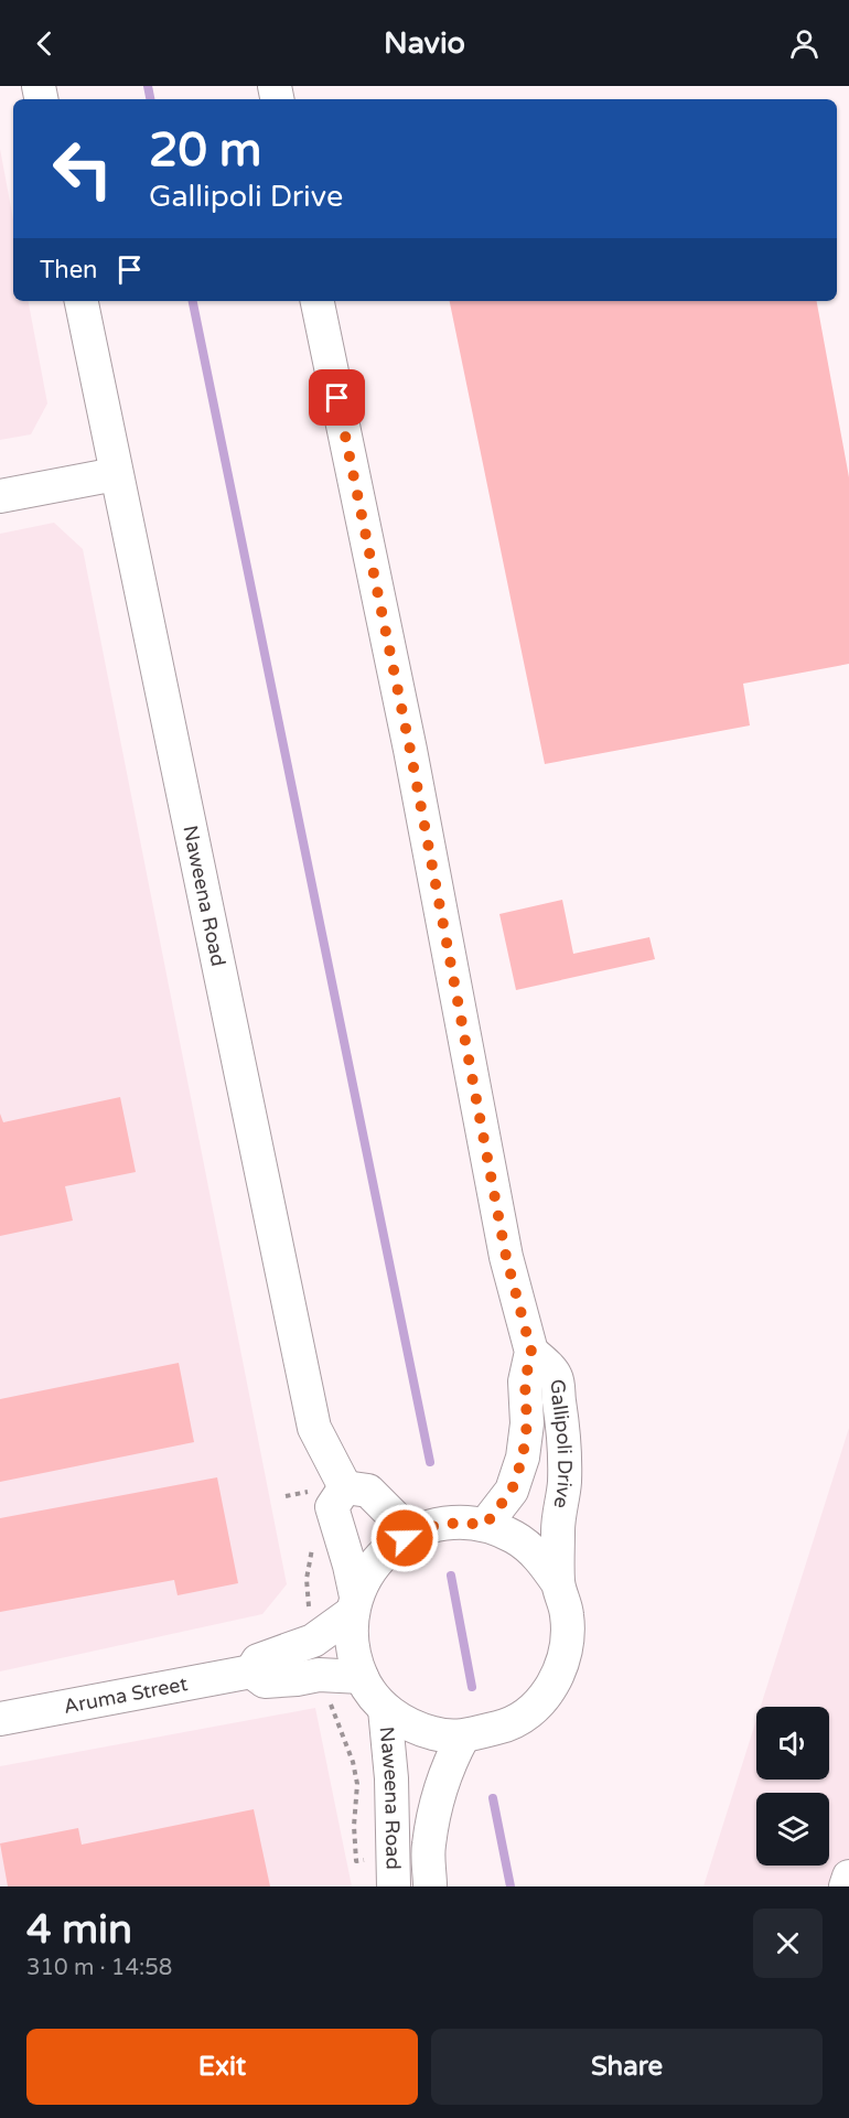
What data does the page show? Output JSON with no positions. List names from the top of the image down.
{
  "streets": {
    "street": ["Naweena Road", "Gallipoli Drive", "Aruma Street"]
  },
  "crossings": [
    ["Naweena Road", "Gallipoli Drive"],
    ["Naweena Road", "Aruma Street"],
    ["Gallipoli Drive", "Aruma Street"]
  ],
  "page": {
    "header": "Navio",
    "turn": ["20 m", "Gallipoli Drive"],
    "then": "Then",
    "heading": ["4 min", "310 m · 14:58"],
    "buttons": ["Exit", "Share"]
  }
}
